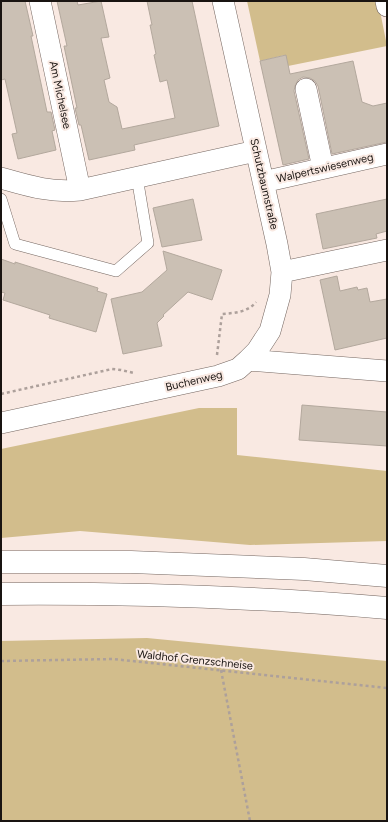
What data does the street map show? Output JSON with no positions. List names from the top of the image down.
{
  "streets": {
    "street": [
      "Am Michelsee",
      "Walpertswiesenweg",
      "Schutzbaumstraße",
      "Buchenweg"
    ],
    "path": ["Waldhof Grenzschneise"]
  },
  "crossings": [
    ["Walpertswiesenweg", "Schutzbaumstraße"],
    ["Schutzbaumstraße", "Buchenweg"]
  ]
}
